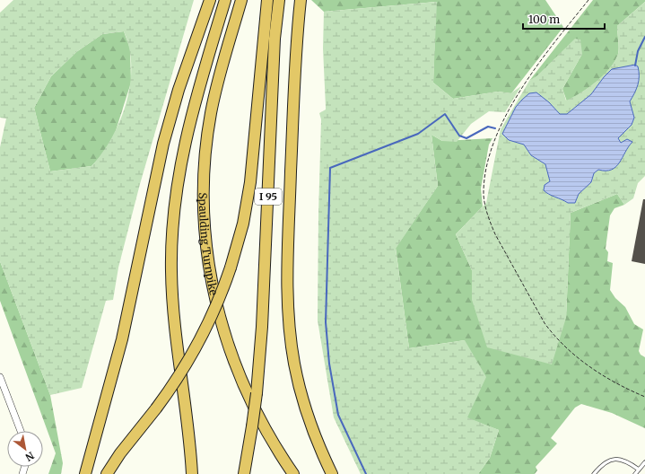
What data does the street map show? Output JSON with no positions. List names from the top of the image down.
{
  "streets": {
    "highway": ["I 95", "Spaulding Turnpike"]
  },
  "scale_bar": "100 m",
  "north": "bottom right"
}
